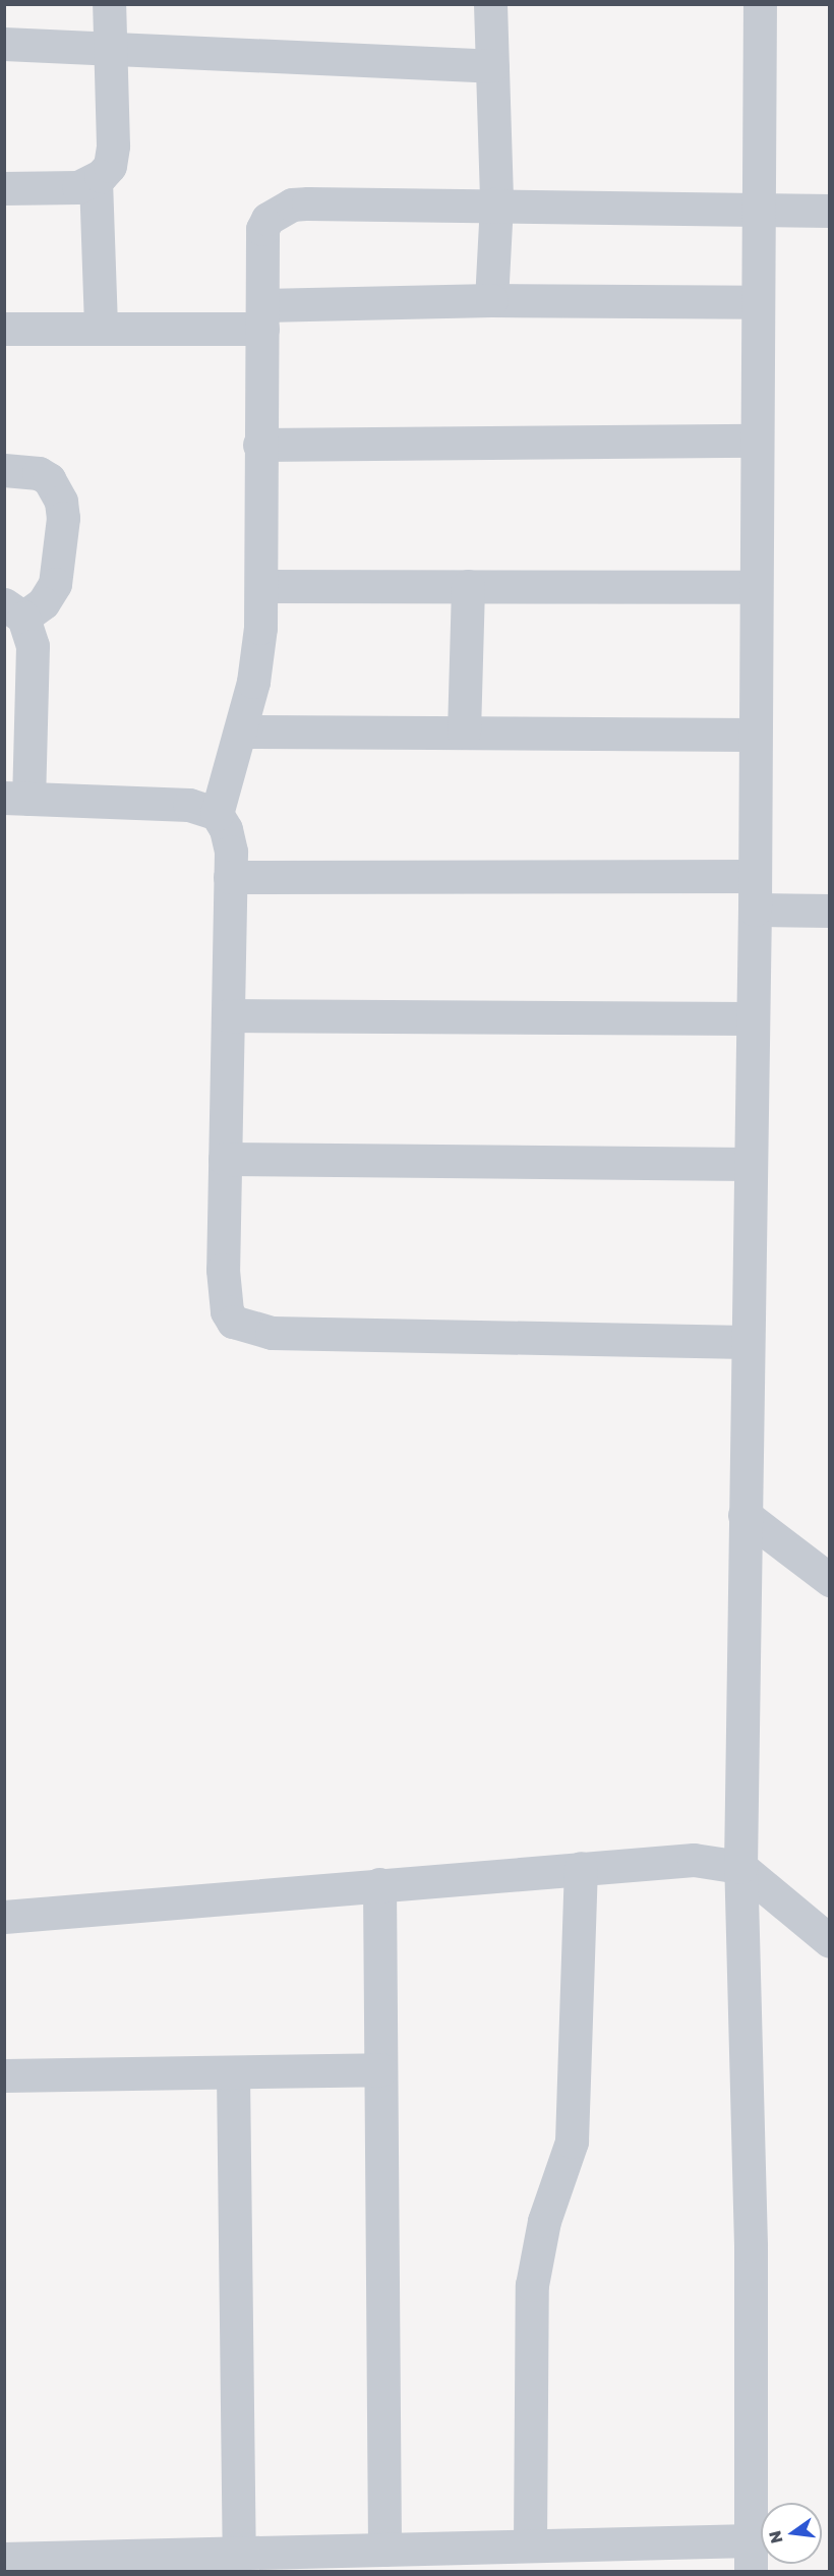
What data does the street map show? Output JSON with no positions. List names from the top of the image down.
{
  "north": "left"
}
